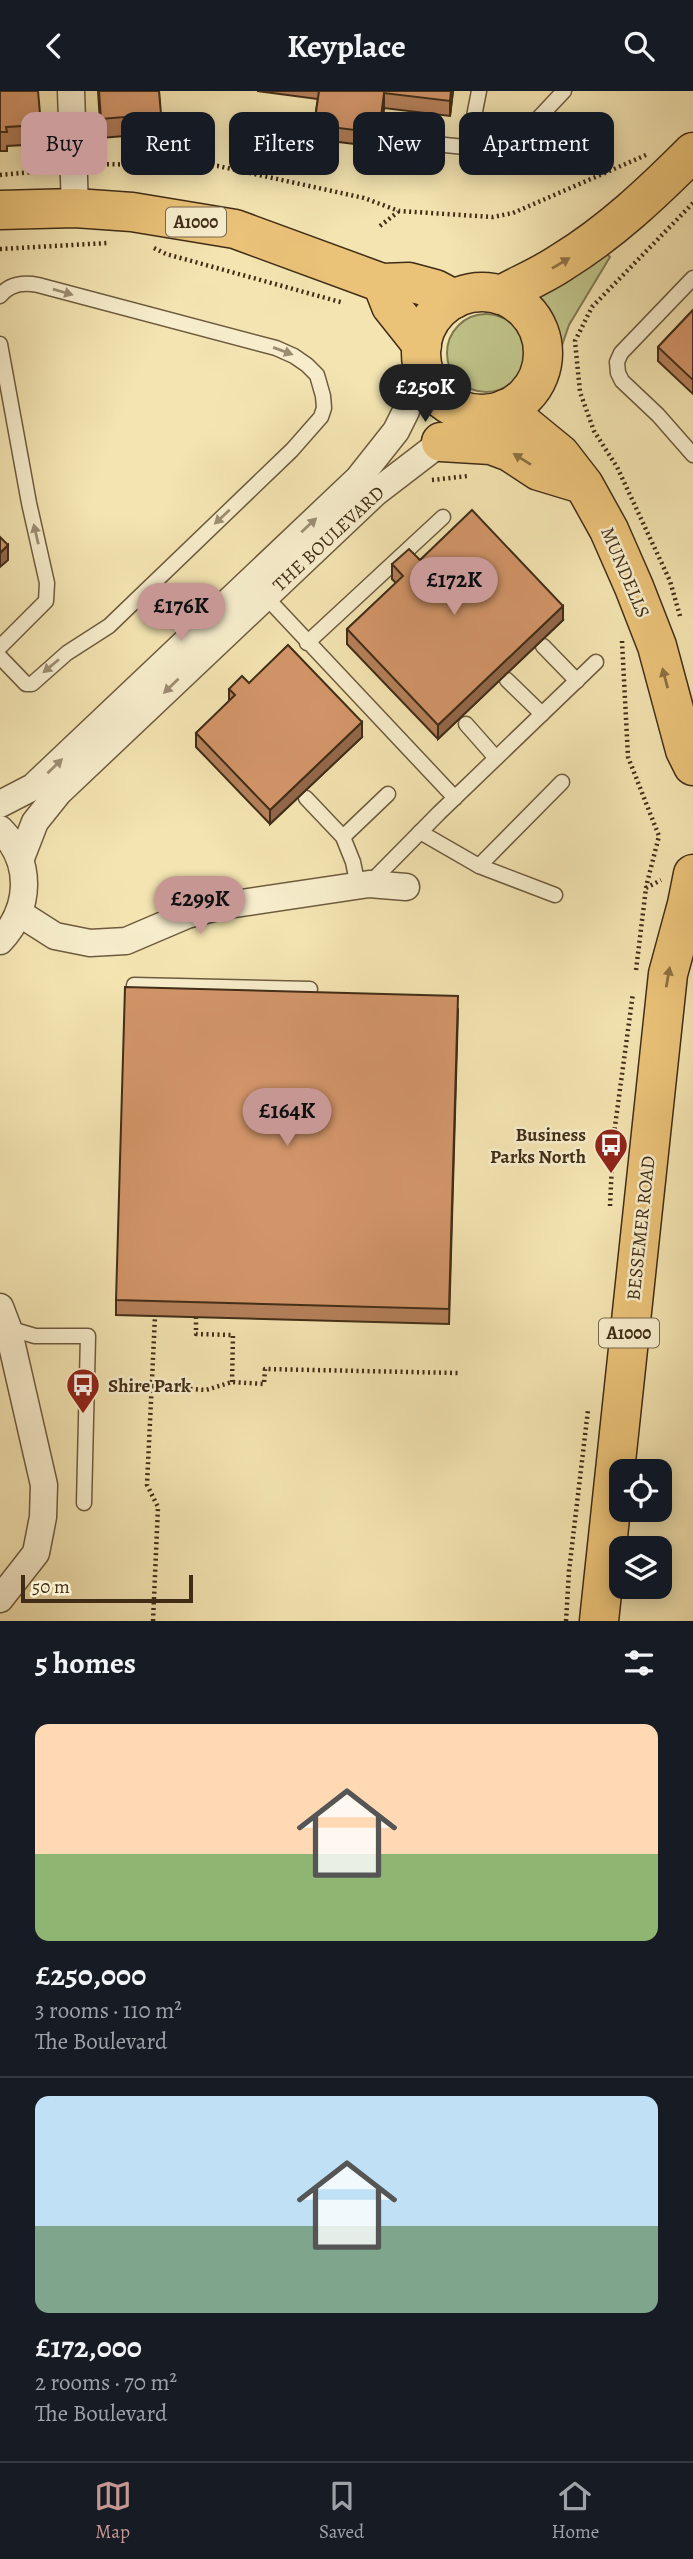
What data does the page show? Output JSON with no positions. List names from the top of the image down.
{
  "streets": {
    "main road": ["A1000", "MUNDELLS", "BESSEMER ROAD"],
    "street": ["THE BOULEVARD"]
  },
  "crossings": [
    ["A1000", "THE BOULEVARD"],
    ["A1000", "MUNDELLS"],
    ["THE BOULEVARD", "MUNDELLS"]
  ],
  "one_way": ["MUNDELLS"],
  "places": {
    "bus stop": ["Business Parks North", "Shire Park"]
  },
  "scale_bar": "50 m",
  "page": {
    "header": "Keyplace",
    "chip": [
      "Buy",
      "Rent",
      "Filters",
      "New",
      "Apartment"
    ],
    "price": [
      "£250K",
      "£172K",
      "£176K",
      "£299K",
      "£164K"
    ],
    "scale": "50 m",
    "heading": "5 homes",
    "list": [
      {
        "name": "£250,000",
        "note": "3 rooms · 110 m² · The Boulevard"
      },
      {
        "name": "£172,000",
        "note": "2 rooms · 70 m² · The Boulevard"
      }
    ],
    "tabs": ["Map", "Saved", "Home"]
  }
}
